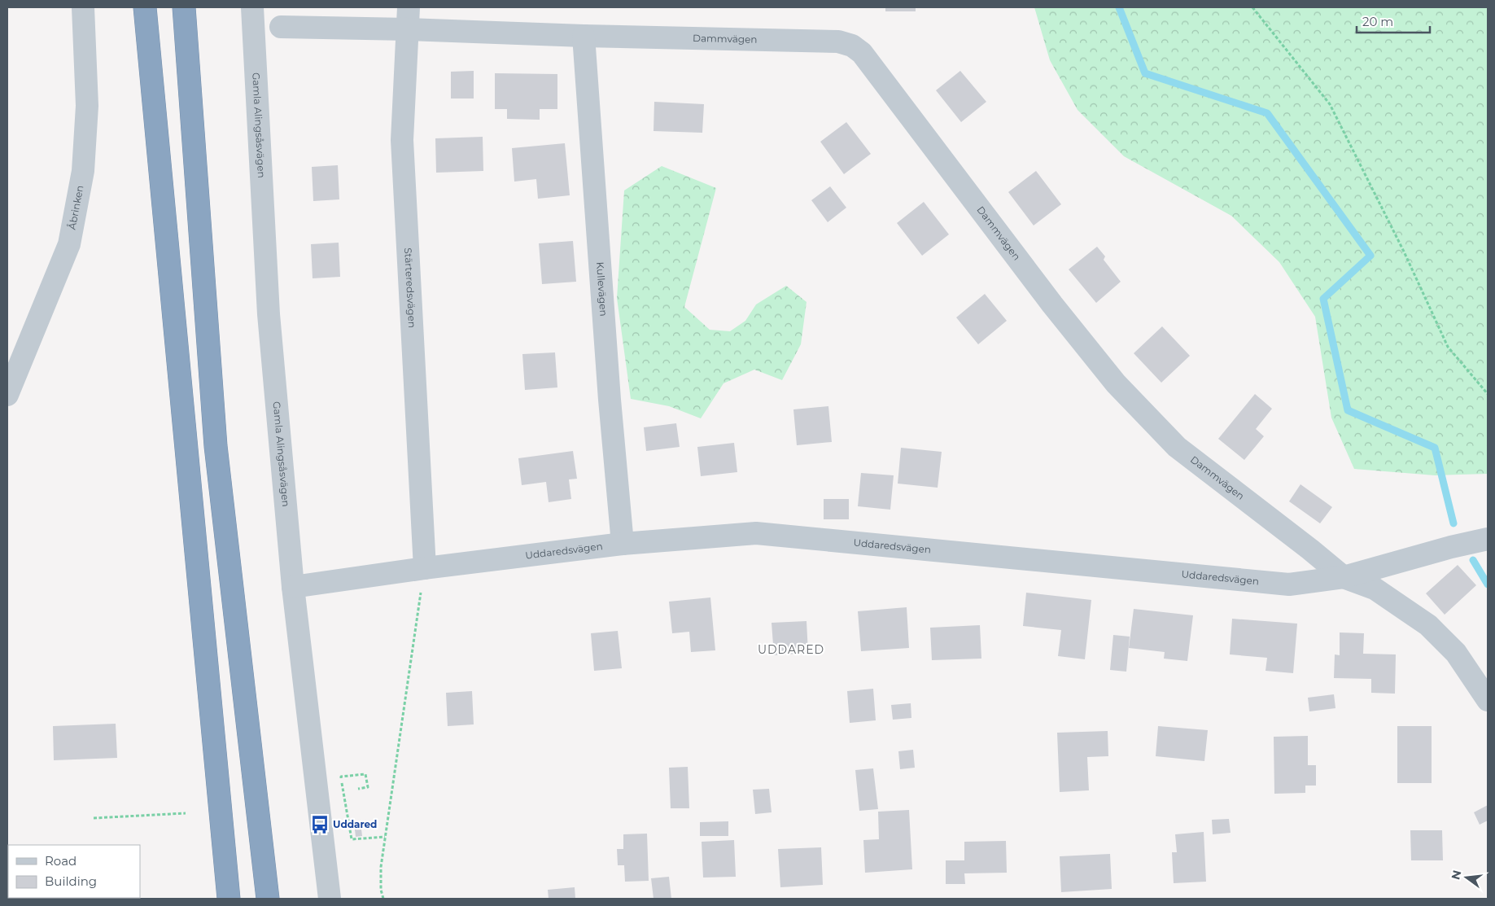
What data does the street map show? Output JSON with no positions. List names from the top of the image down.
{
  "streets": {
    "street": [
      "Dammvägen",
      "Gamla Alingsåsvägen",
      "Åbrinken",
      "Stärteredsvägen",
      "Kullevägen",
      "Uddaredsvägen"
    ]
  },
  "crossings": [
    ["Dammvägen", "Stärteredsvägen"],
    ["Dammvägen", "Kullevägen"],
    ["Dammvägen", "Uddaredsvägen"],
    ["Gamla Alingsåsvägen", "Uddaredsvägen"],
    ["Stärteredsvägen", "Uddaredsvägen"],
    ["Kullevägen", "Uddaredsvägen"]
  ],
  "districts": ["UDDARED"],
  "places": {
    "bus stop": ["Uddared"]
  },
  "legend": ["Road", "Building"],
  "scale_bar": "20 m",
  "north": "left"
}
